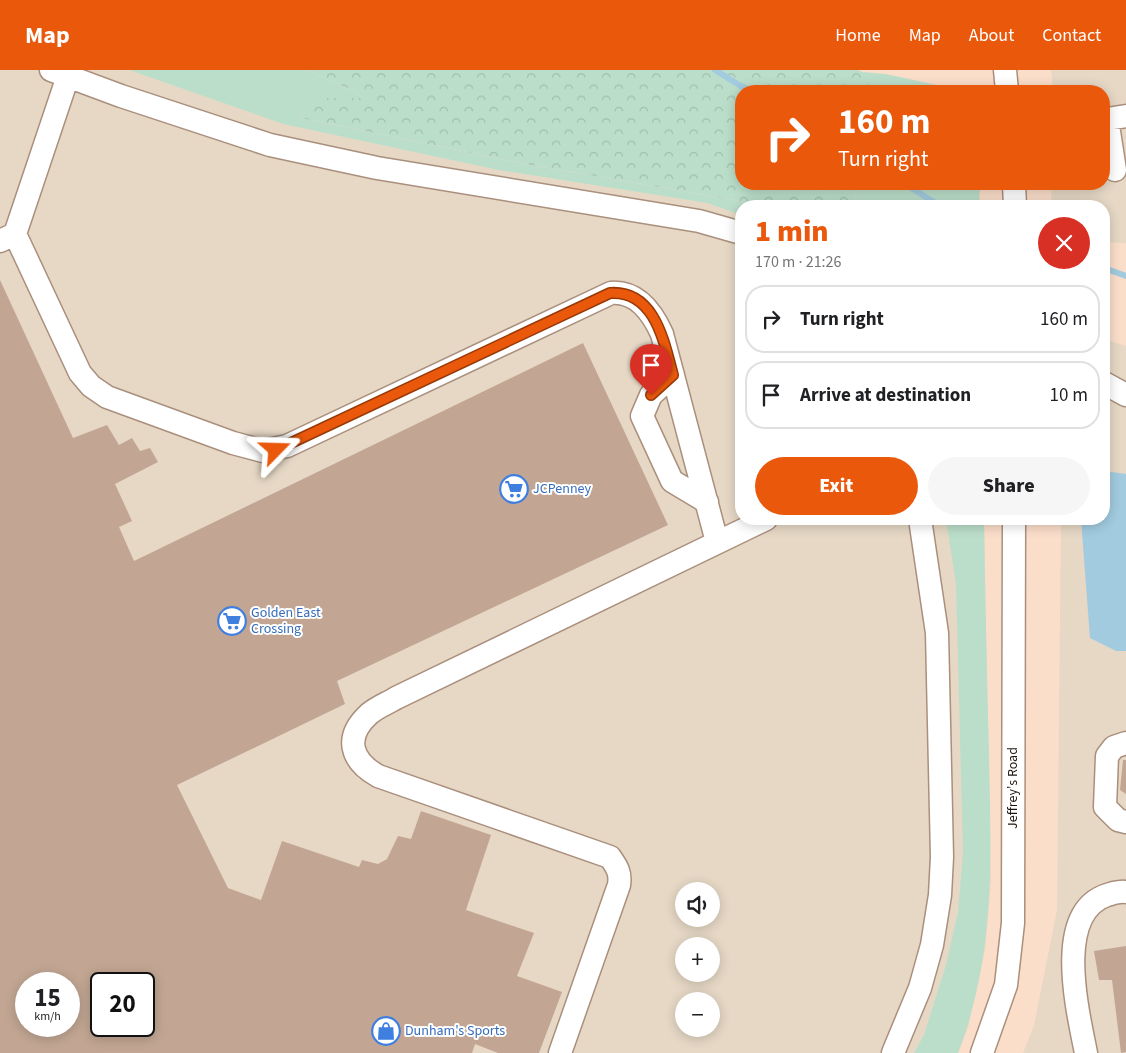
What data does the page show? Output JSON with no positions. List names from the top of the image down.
{
  "streets": {
    "street": ["Jeffrey's Road"]
  },
  "places": {
    "supermarket": ["JCPenney", "Golden East Crossing"],
    "shop": ["Dunham's Sports"]
  },
  "page": {
    "header": "Map",
    "nav": [
      "Home",
      "Map",
      "About",
      "Contact"
    ],
    "turn": ["160 m", "Turn right"],
    "heading": ["1 min", "170 m · 21:26"],
    "list": [
      {
        "name": "Turn right",
        "value": "160 m"
      },
      {
        "name": "Arrive at destination",
        "value": "10 m"
      }
    ],
    "buttons": ["Exit", "Share"],
    "map_buttons": ["+", "−"],
    "speed": "15 km/h",
    "limit": "20"
  }
}
